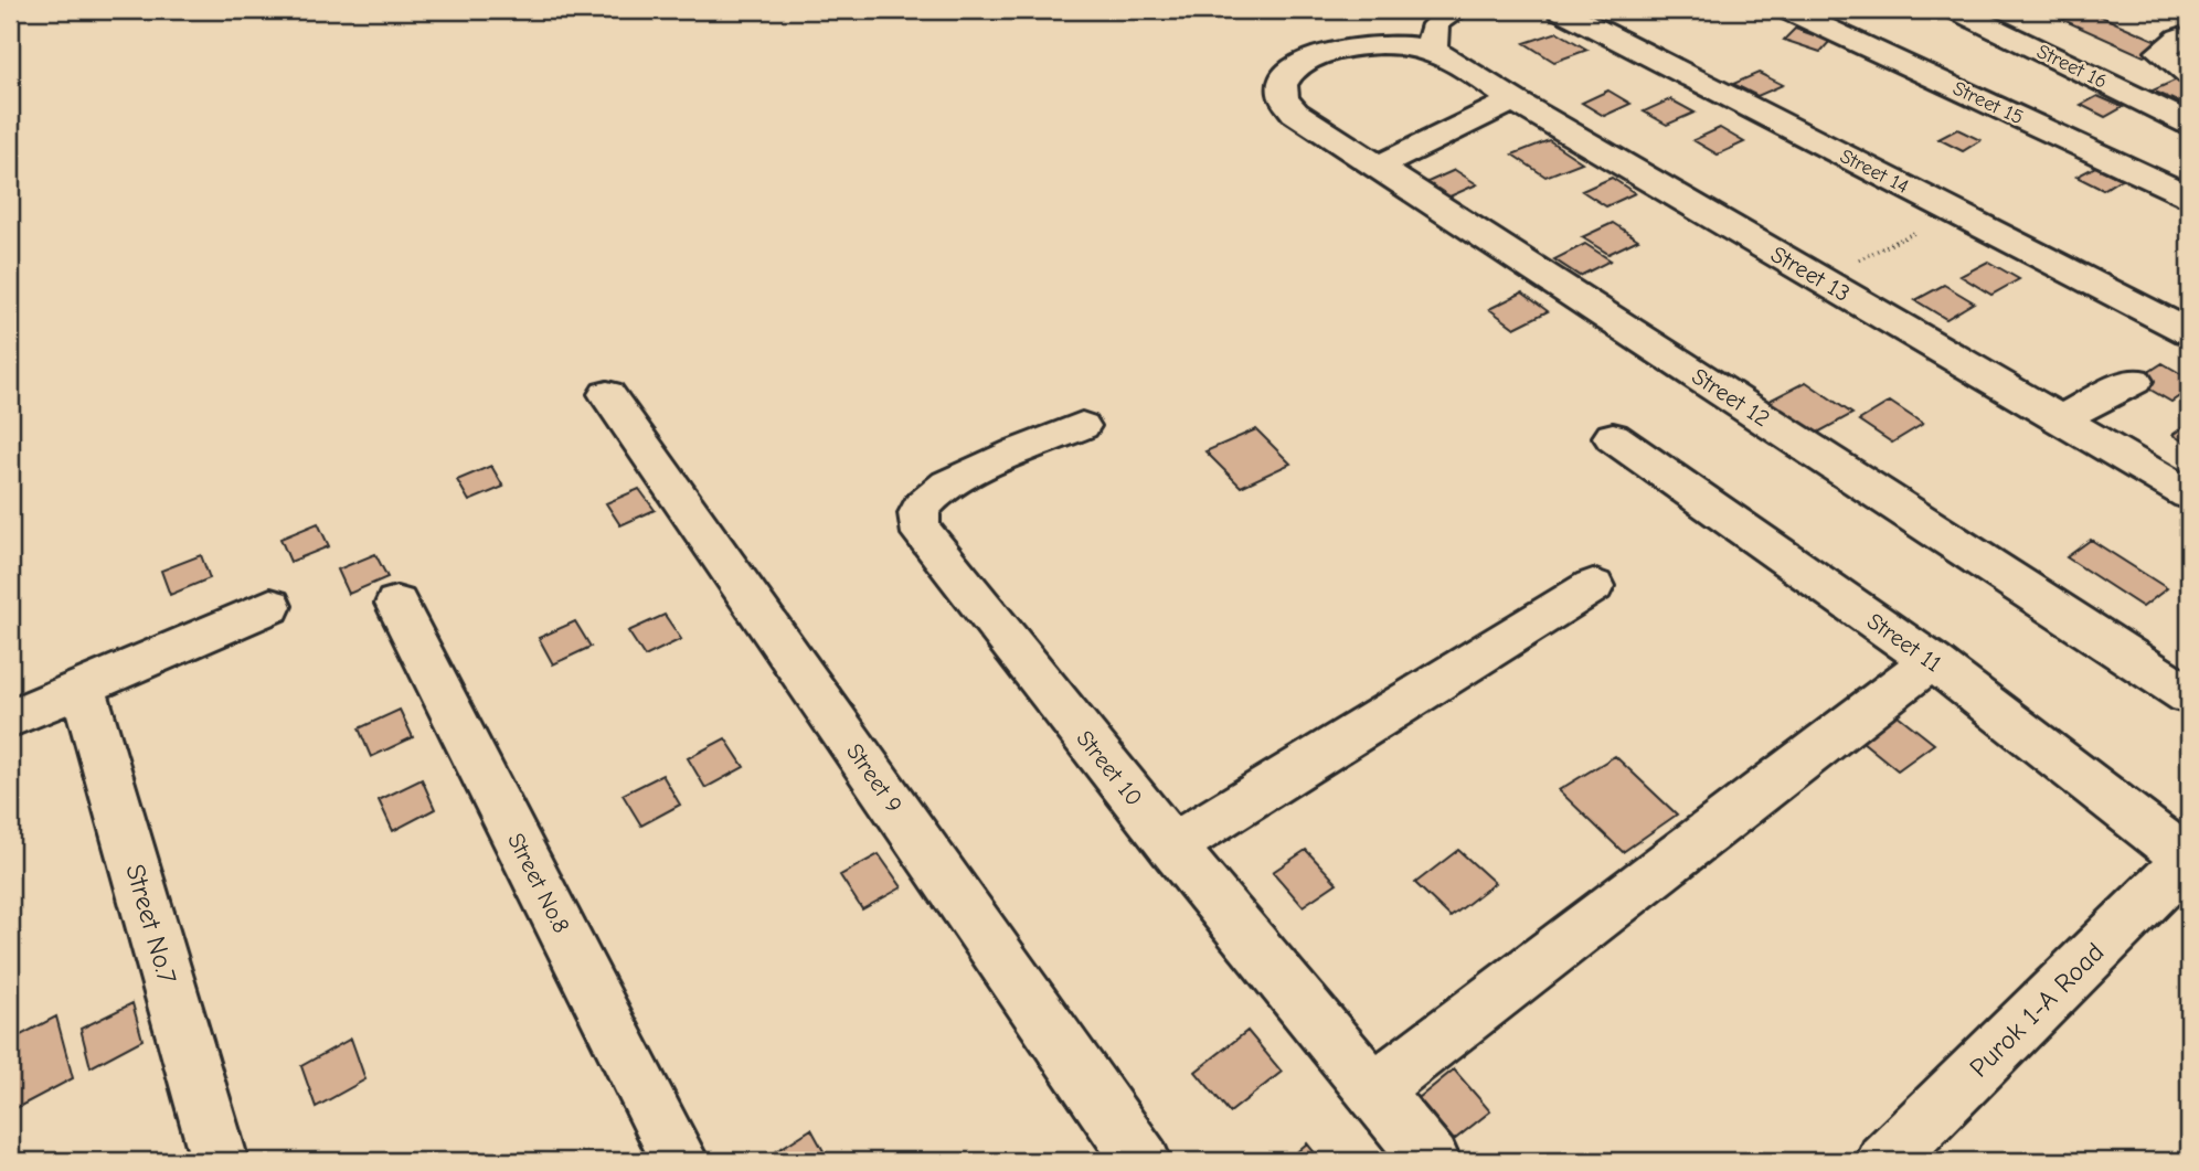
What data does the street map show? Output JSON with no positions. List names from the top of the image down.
{
  "streets": {
    "street": [
      "Street 16",
      "Street 15",
      "Street 14",
      "Street 13",
      "Street 12",
      "Street 11",
      "Street 10",
      "Street 9",
      "Street No.8",
      "Street No.7",
      "Purok 1-A Road"
    ]
  },
  "crossings": [
    ["Street 13", "Street 12"],
    ["Street 11", "Purok 1-A Road"]
  ]
}
